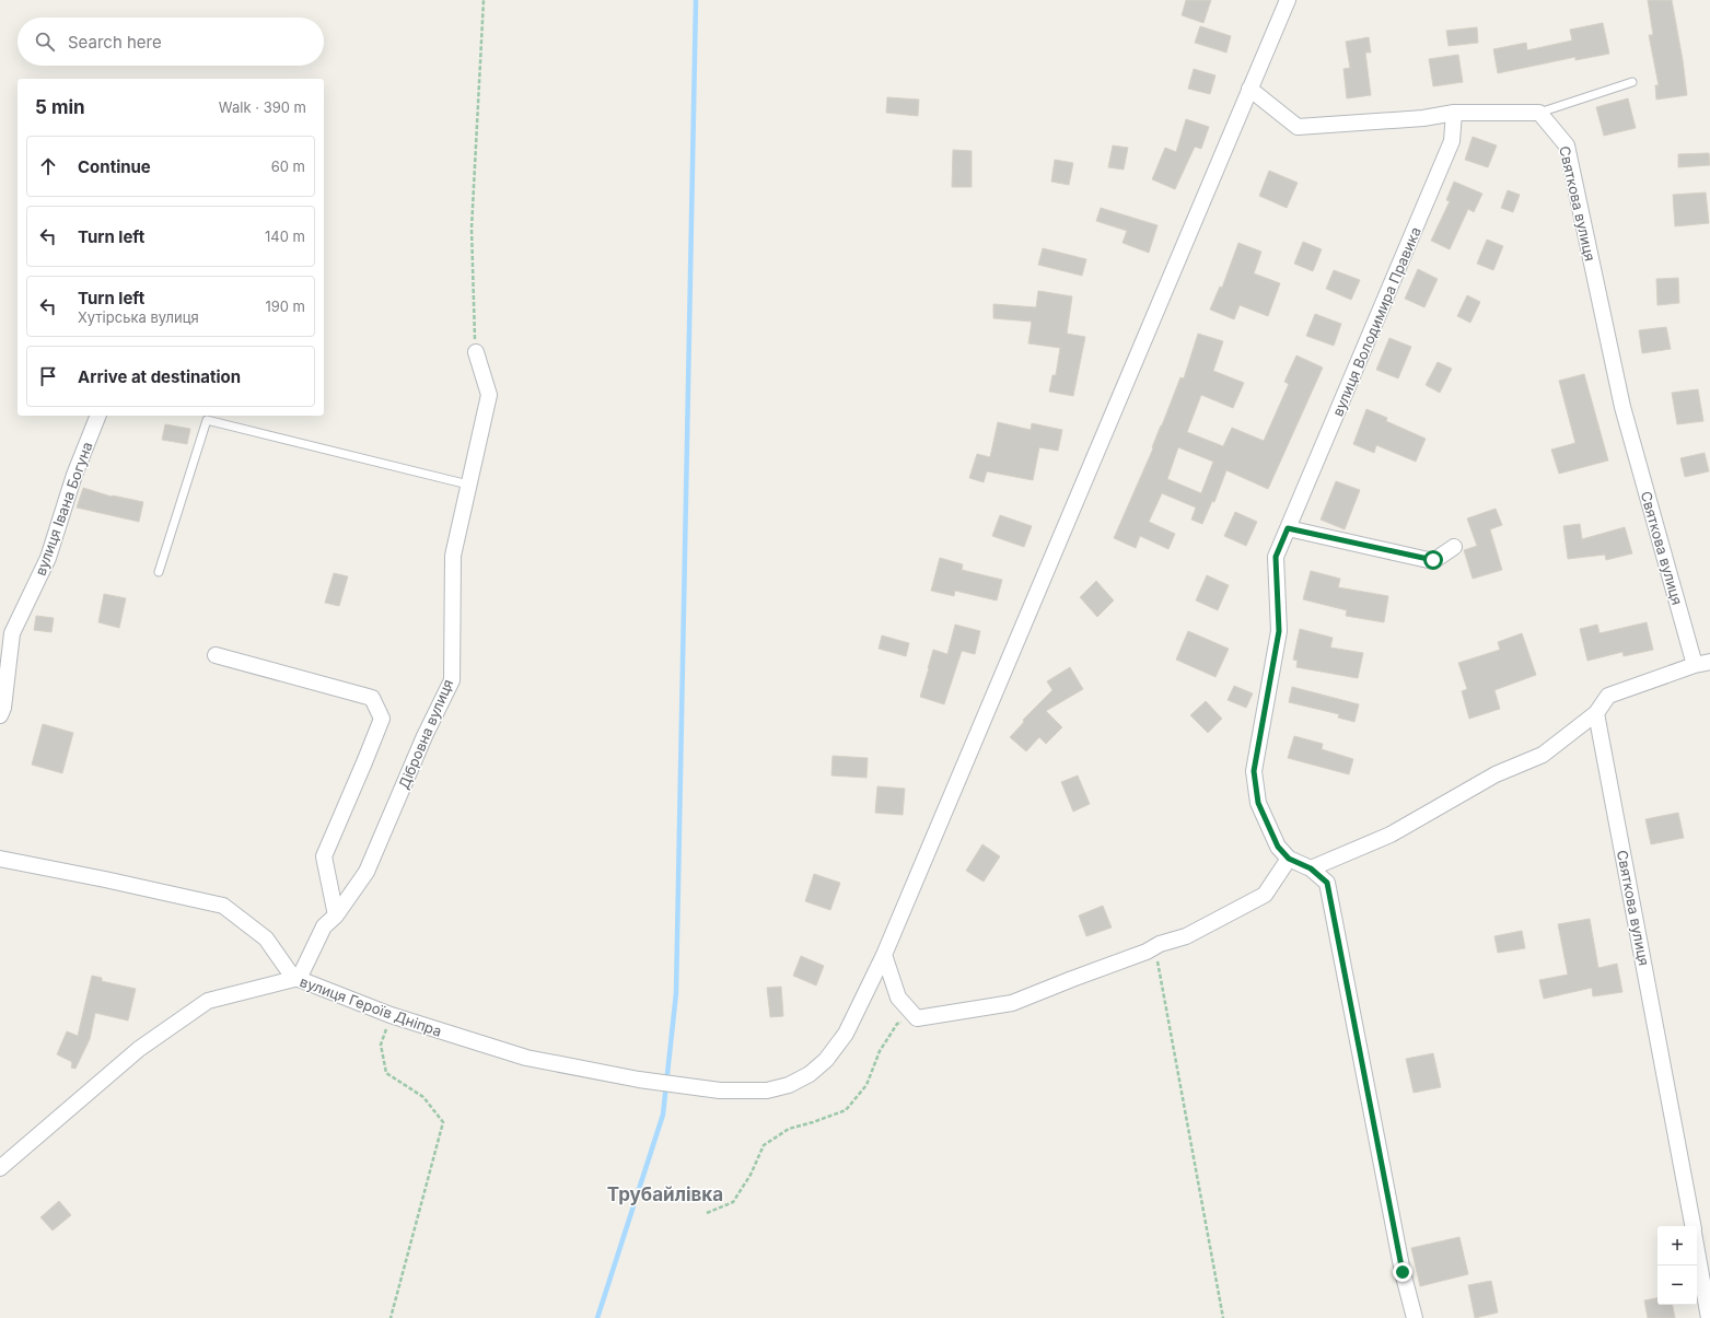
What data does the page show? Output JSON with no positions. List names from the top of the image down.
{
  "streets": {
    "street": [
      "Святкова вулиця",
      "вулиця Володимира Правика",
      "вулиця Івана Богуна",
      "Дібровна вулиця",
      "вулиця Героїв Дніпра"
    ]
  },
  "crossings": [
    ["Дібровна вулиця", "вулиця Героїв Дніпра"]
  ],
  "districts": ["Трубайлівка"],
  "page": {
    "search": "Search here",
    "heading": ["5 min", "Walk · 390 m"],
    "list": [
      ["Continue", "60 m"],
      ["Turn left", "140 m"],
      ["Turn left", "Хутірська вулиця", "190 m"],
      "Arrive at destination"
    ],
    "map_buttons": ["+", "−"]
  }
}
